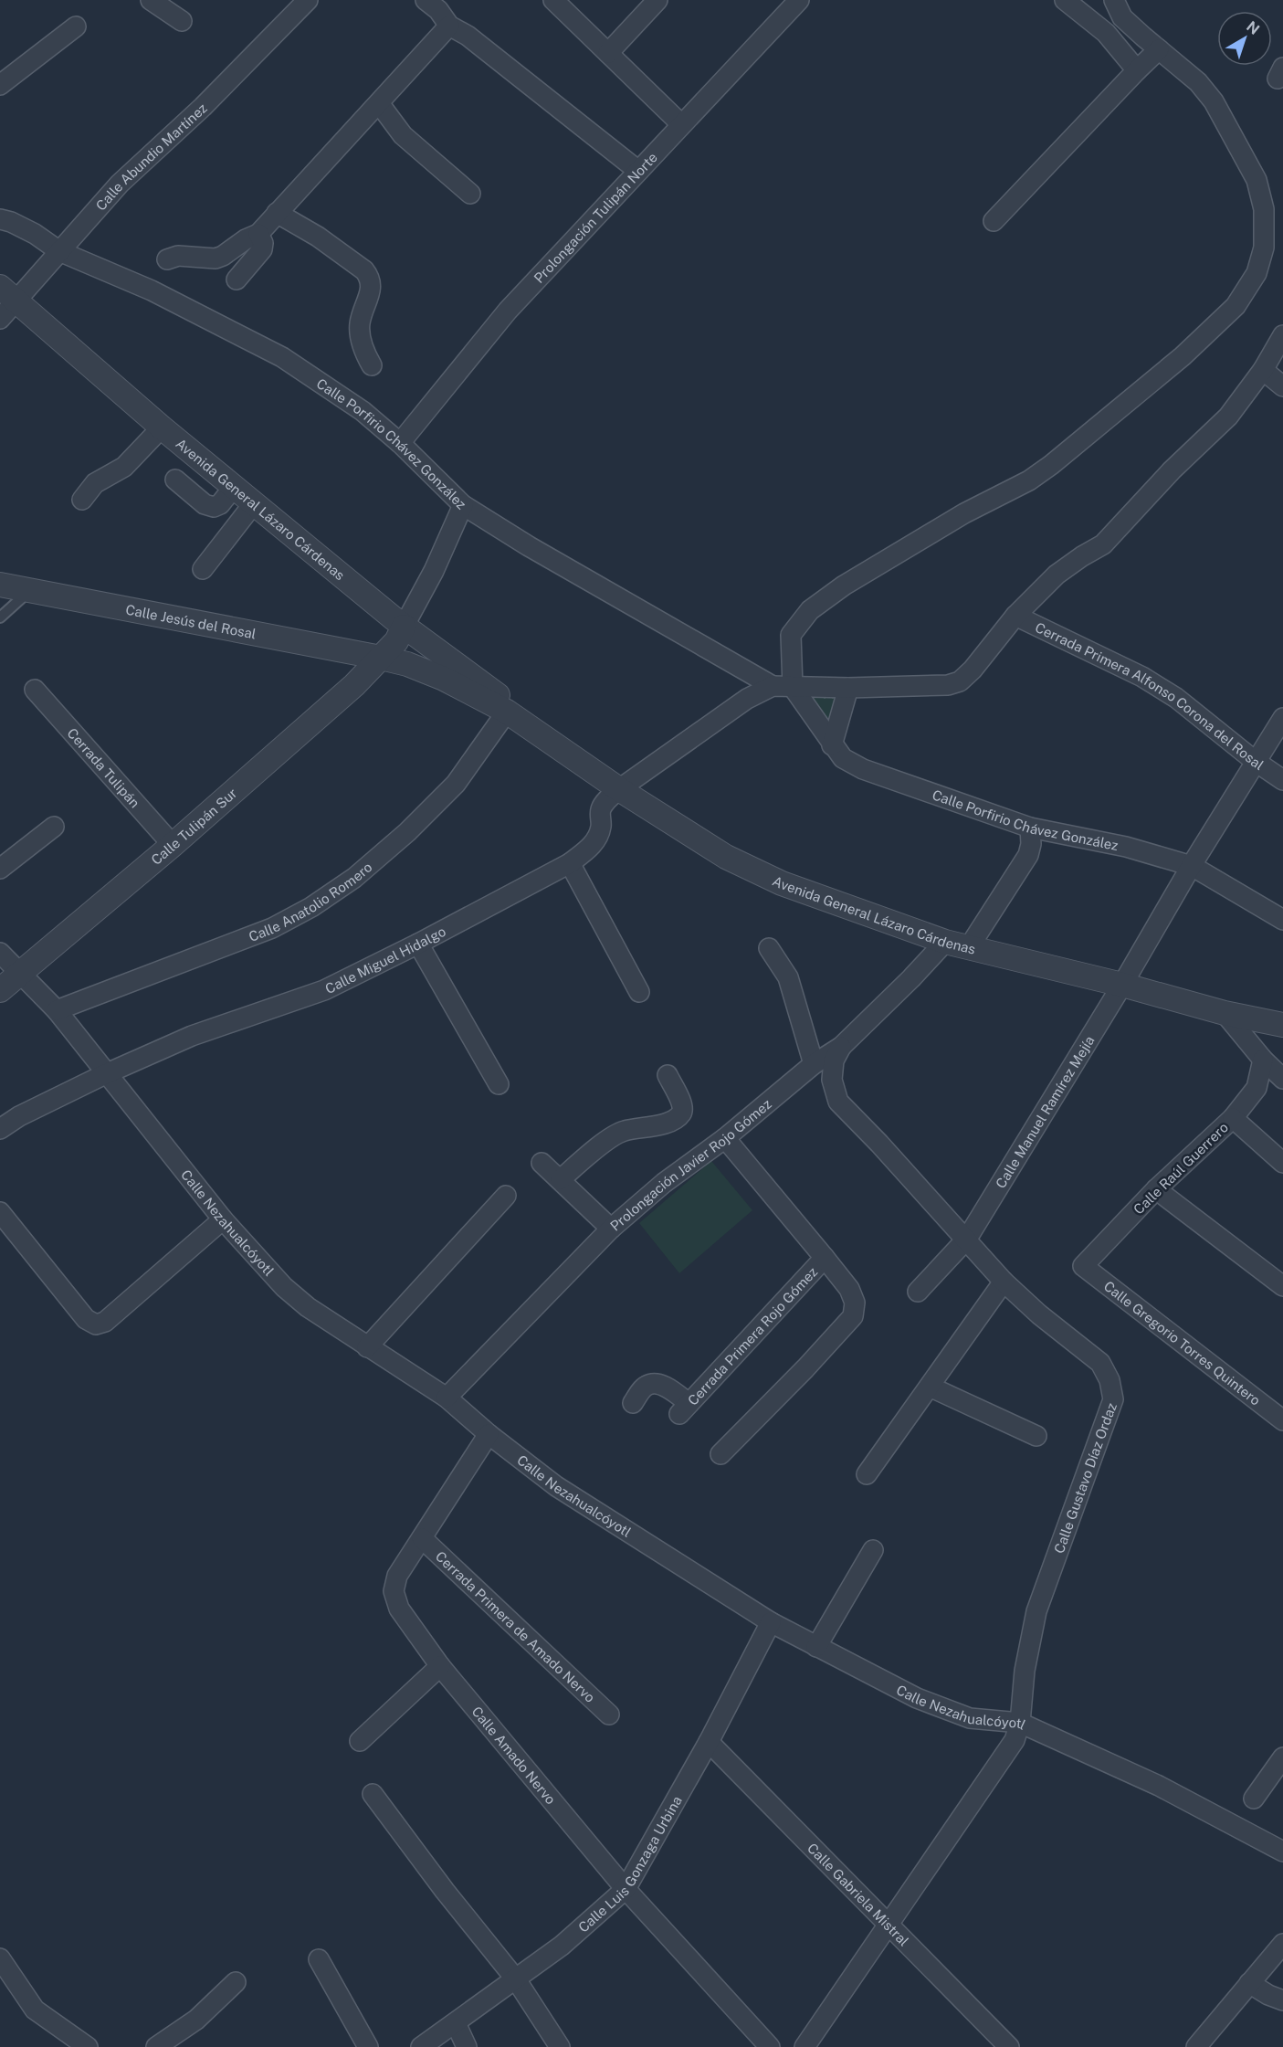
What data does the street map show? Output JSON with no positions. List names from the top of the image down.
{
  "streets": {
    "street": [
      "Calle Abundio Martínez",
      "Prolongación Tulipán Norte",
      "Calle Porfirio Chávez González",
      "Avenida General Lázaro Cárdenas",
      "Calle Jesús del Rosal",
      "Cerrada Primera Alfonso Corona del Rosal",
      "Cerrada Tulipán",
      "Calle Tulipán Sur",
      "Calle Anatolio Romero",
      "Calle Miguel Hidalgo",
      "Calle Manuel Ramírez Mejía",
      "Prolongación Javier Rojo Gómez",
      "Calle Raúl Guerrero",
      "Calle Nezahualcóyotl",
      "Cerrada Primera Rojo Gómez",
      "Calle Gregorio Torres Quintero",
      "Calle Gustavo Díaz Ordaz",
      "Cerrada Primera de Amado Nervo",
      "Calle Amado Nervo",
      "Calle Luis Gonzaga Urbina",
      "Calle Gabriela Mistral"
    ]
  },
  "crossings": [
    ["Calle Abundio Martínez", "Calle Porfirio Chávez González"],
    ["Calle Abundio Martínez", "Avenida General Lázaro Cárdenas"],
    ["Prolongación Tulipán Norte", "Calle Porfirio Chávez González"],
    ["Calle Porfirio Chávez González", "Calle Miguel Hidalgo"],
    ["Calle Porfirio Chávez González", "Calle Manuel Ramírez Mejía"],
    ["Avenida General Lázaro Cárdenas", "Calle Jesús del Rosal"],
    ["Avenida General Lázaro Cárdenas", "Calle Tulipán Sur"],
    ["Avenida General Lázaro Cárdenas", "Calle Anatolio Romero"],
    ["Avenida General Lázaro Cárdenas", "Calle Miguel Hidalgo"],
    ["Avenida General Lázaro Cárdenas", "Calle Manuel Ramírez Mejía"],
    ["Avenida General Lázaro Cárdenas", "Prolongación Javier Rojo Gómez"],
    ["Calle Jesús del Rosal", "Calle Tulipán Sur"],
    ["Cerrada Primera Alfonso Corona del Rosal", "Calle Manuel Ramírez Mejía"],
    ["Cerrada Tulipán", "Calle Tulipán Sur"],
    ["Calle Tulipán Sur", "Calle Nezahualcóyotl"],
    ["Calle Anatolio Romero", "Calle Nezahualcóyotl"],
    ["Calle Miguel Hidalgo", "Calle Nezahualcóyotl"],
    ["Calle Manuel Ramírez Mejía", "Calle Gustavo Díaz Ordaz"],
    ["Prolongación Javier Rojo Gómez", "Calle Nezahualcóyotl"],
    ["Prolongación Javier Rojo Gómez", "Calle Gustavo Díaz Ordaz"],
    ["Calle Raúl Guerrero", "Calle Gregorio Torres Quintero"],
    ["Calle Nezahualcóyotl", "Calle Gustavo Díaz Ordaz"],
    ["Calle Nezahualcóyotl", "Calle Amado Nervo"],
    ["Calle Nezahualcóyotl", "Calle Luis Gonzaga Urbina"],
    ["Calle Gustavo Díaz Ordaz", "Calle Gabriela Mistral"],
    ["Cerrada Primera de Amado Nervo", "Calle Amado Nervo"],
    ["Calle Amado Nervo", "Calle Luis Gonzaga Urbina"],
    ["Calle Luis Gonzaga Urbina", "Calle Gabriela Mistral"]
  ],
  "north": "top right"
}
